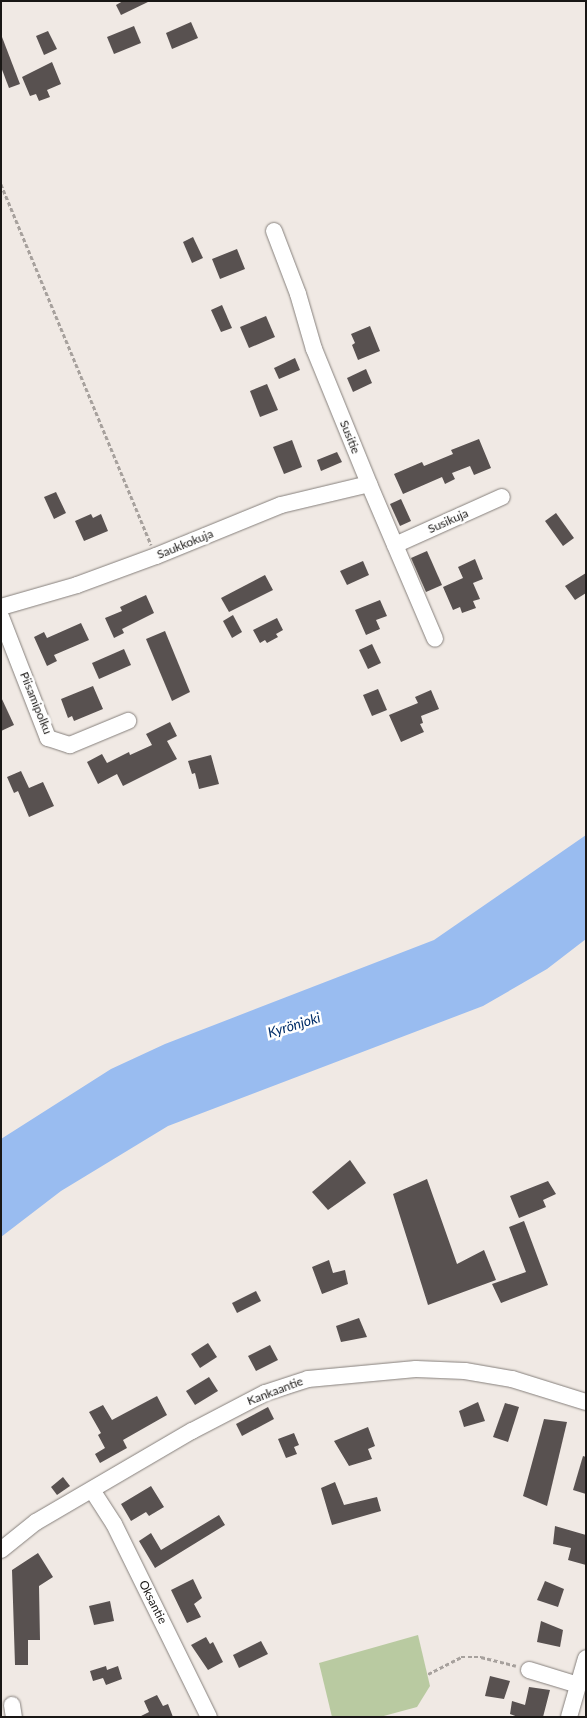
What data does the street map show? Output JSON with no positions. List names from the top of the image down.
{
  "streets": {
    "street": [
      "Susitie",
      "Susikuja",
      "Saukkokuja",
      "Piisamipolku",
      "Kankaantie",
      "Oksantie"
    ]
  },
  "crossings": [
    ["Susitie", "Susikuja"],
    ["Susitie", "Saukkokuja"],
    ["Kankaantie", "Oksantie"]
  ],
  "water": ["Kyrönjoki"]
}
